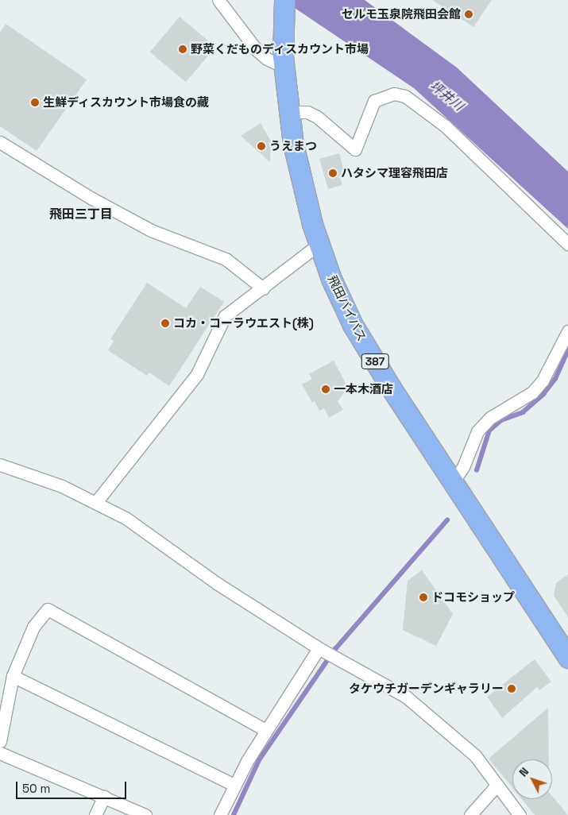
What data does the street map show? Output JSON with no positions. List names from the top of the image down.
{
  "streets": {
    "highway": ["飛田バイパス", "387"]
  },
  "districts": ["飛田三丁目"],
  "water": ["坪井川"],
  "places": [
    "セルモ玉泉院飛田会館",
    "野菜くだものディスカウント市場",
    "生鮮ディスカウント市場食の藏",
    "うえまつ",
    "ハタシマ理容飛田店",
    "コカ・コーラウエスト(株)",
    "一本木酒店",
    "ドコモショップ",
    "タケウチガーデンギャラリー"
  ],
  "scale_bar": "50 m",
  "north": "top left"
}
